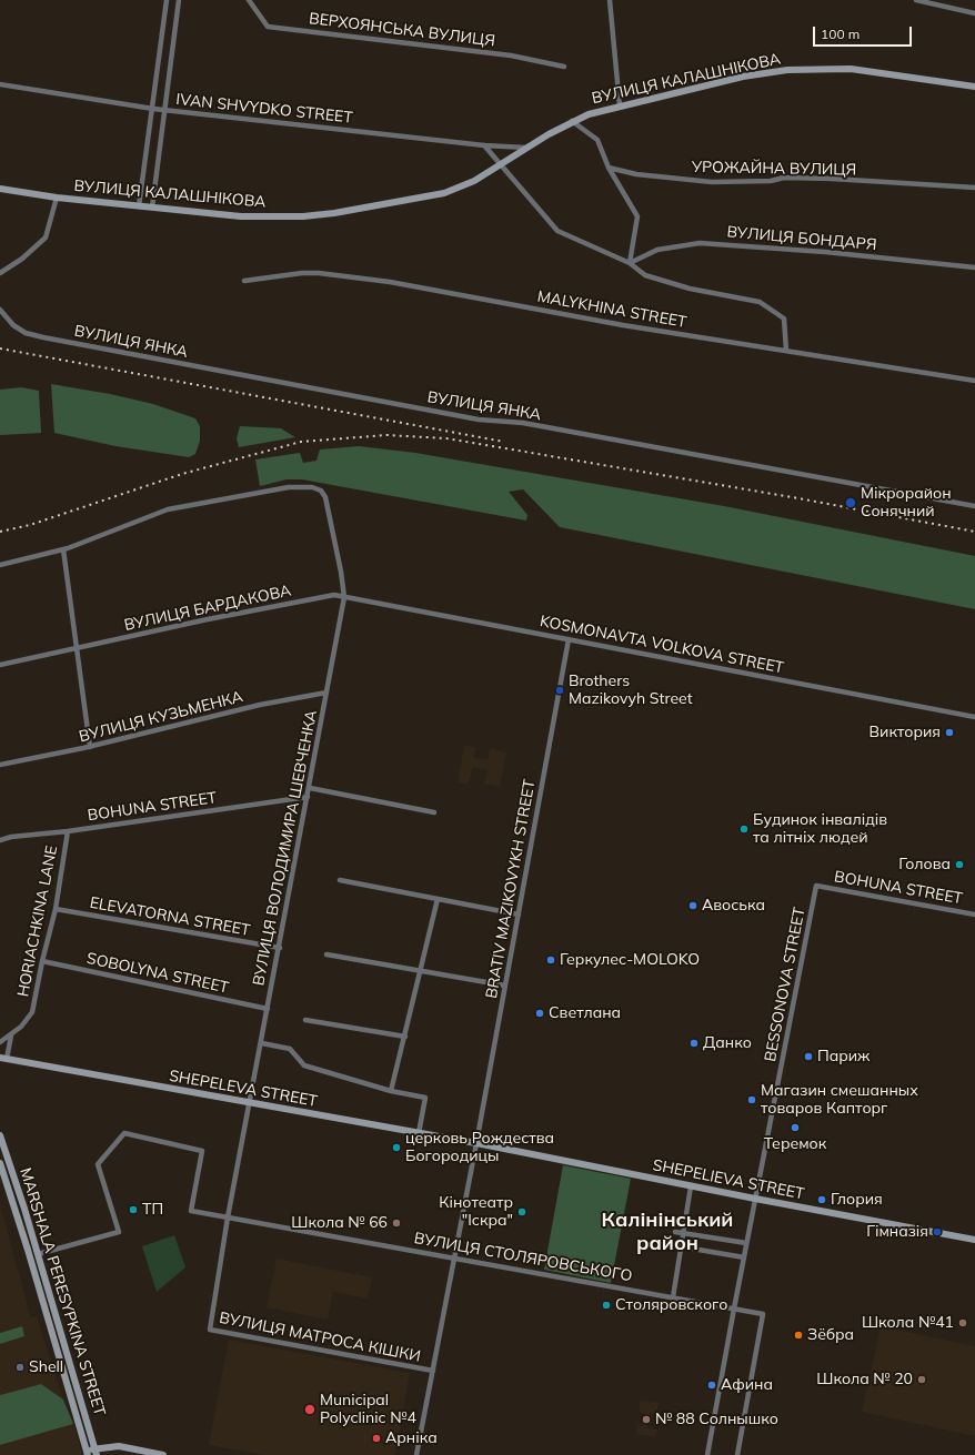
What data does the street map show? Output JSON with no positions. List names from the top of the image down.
{
  "streets": {
    "street": [
      "ВЕРХОЯНСЬКА ВУЛИЦЯ",
      "ВУЛИЦЯ КАЛАШНІКОВА",
      "IVAN SHVYDKO STREET",
      "УРОЖАЙНА ВУЛИЦЯ",
      "ВУЛИЦЯ БОНДАРЯ",
      "MALYKHINA STREET",
      "ВУЛИЦЯ ЯНКА",
      "ВУЛИЦЯ БАРДАКОВА",
      "KOSMONAVTA VOLKOVA STREET",
      "ВУЛИЦЯ КУЗЬМЕНКА",
      "BOHUNA STREET",
      "ВУЛИЦЯ ВОЛОДИМИРА ШЕВЧЕНКА",
      "BRATIV MAZIKOVYKH STREET",
      "ELEVATORNA STREET",
      "HORIACHKINA LANE",
      "SOBOLYNA STREET",
      "BESSONOVA STREET",
      "SHEPELEVA STREET",
      "SHEPELIEVA STREET",
      "ВУЛИЦЯ СТОЛЯРОВСЬКОГО",
      "MARSHALA PERESYPKINA STREET",
      "ВУЛИЦЯ МАТРОСА КІШКИ"
    ]
  },
  "crossings": [
    ["ВУЛИЦЯ КАЛАШНІКОВА", "IVAN SHVYDKO STREET"],
    ["ВУЛИЦЯ БАРДАКОВА", "KOSMONAVTA VOLKOVA STREET"],
    ["ВУЛИЦЯ БАРДАКОВА", "ВУЛИЦЯ ВОЛОДИМИРА ШЕВЧЕНКА"],
    ["KOSMONAVTA VOLKOVA STREET", "ВУЛИЦЯ ВОЛОДИМИРА ШЕВЧЕНКА"],
    ["KOSMONAVTA VOLKOVA STREET", "BRATIV MAZIKOVYKH STREET"],
    ["ВУЛИЦЯ КУЗЬМЕНКА", "ВУЛИЦЯ ВОЛОДИМИРА ШЕВЧЕНКА"],
    ["BOHUNA STREET", "ВУЛИЦЯ ВОЛОДИМИРА ШЕВЧЕНКА"],
    ["BOHUNA STREET", "HORIACHKINA LANE"],
    ["BOHUNA STREET", "BESSONOVA STREET"],
    ["ВУЛИЦЯ ВОЛОДИМИРА ШЕВЧЕНКА", "ELEVATORNA STREET"],
    ["ВУЛИЦЯ ВОЛОДИМИРА ШЕВЧЕНКА", "SOBOLYNA STREET"],
    ["ВУЛИЦЯ ВОЛОДИМИРА ШЕВЧЕНКА", "SHEPELEVA STREET"],
    ["ВУЛИЦЯ ВОЛОДИМИРА ШЕВЧЕНКА", "ВУЛИЦЯ СТОЛЯРОВСЬКОГО"],
    ["ВУЛИЦЯ ВОЛОДИМИРА ШЕВЧЕНКА", "ВУЛИЦЯ МАТРОСА КІШКИ"],
    ["BRATIV MAZIKOVYKH STREET", "SHEPELEVA STREET"],
    ["BRATIV MAZIKOVYKH STREET", "SHEPELIEVA STREET"],
    ["BRATIV MAZIKOVYKH STREET", "ВУЛИЦЯ СТОЛЯРОВСЬКОГО"],
    ["BRATIV MAZIKOVYKH STREET", "ВУЛИЦЯ МАТРОСА КІШКИ"],
    ["ELEVATORNA STREET", "HORIACHKINA LANE"],
    ["HORIACHKINA LANE", "SOBOLYNA STREET"],
    ["BESSONOVA STREET", "SHEPELIEVA STREET"],
    ["BESSONOVA STREET", "ВУЛИЦЯ СТОЛЯРОВСЬКОГО"],
    ["SHEPELEVA STREET", "SHEPELIEVA STREET"],
    ["ВУЛИЦЯ СТОЛЯРОВСЬКОГО", "MARSHALA PERESYPKINA STREET"],
    ["ВУЛИЦЯ СТОЛЯРОВСЬКОГО", "ВУЛИЦЯ МАТРОСА КІШКИ"]
  ],
  "districts": ["Калінінський район"],
  "places": [
    "Мікрорайон Сонячний",
    "Brothers Mazikovyh Street",
    "Виктория",
    "Будинок інвалідів та літніх людей",
    "Голова",
    "Авоська",
    "Геркулес-MOLOKO",
    "Светлана",
    "Данко",
    "Париж",
    "Магазин смешанных товаров Капторг",
    "Теремок",
    "церковь Рождества Богородицы",
    "Глория",
    "ТП",
    "Кінотеатр \"Іскра\"",
    "Школа № 66",
    "Гімназія",
    "Столяровского",
    "Школа №41",
    "Зёбра",
    "Shell",
    "Школа № 20",
    "Афина",
    "Municipal Polyclinic №4",
    "№ 88 Солнышко",
    "Арніка"
  ],
  "scale_bar": "100 m"
}
